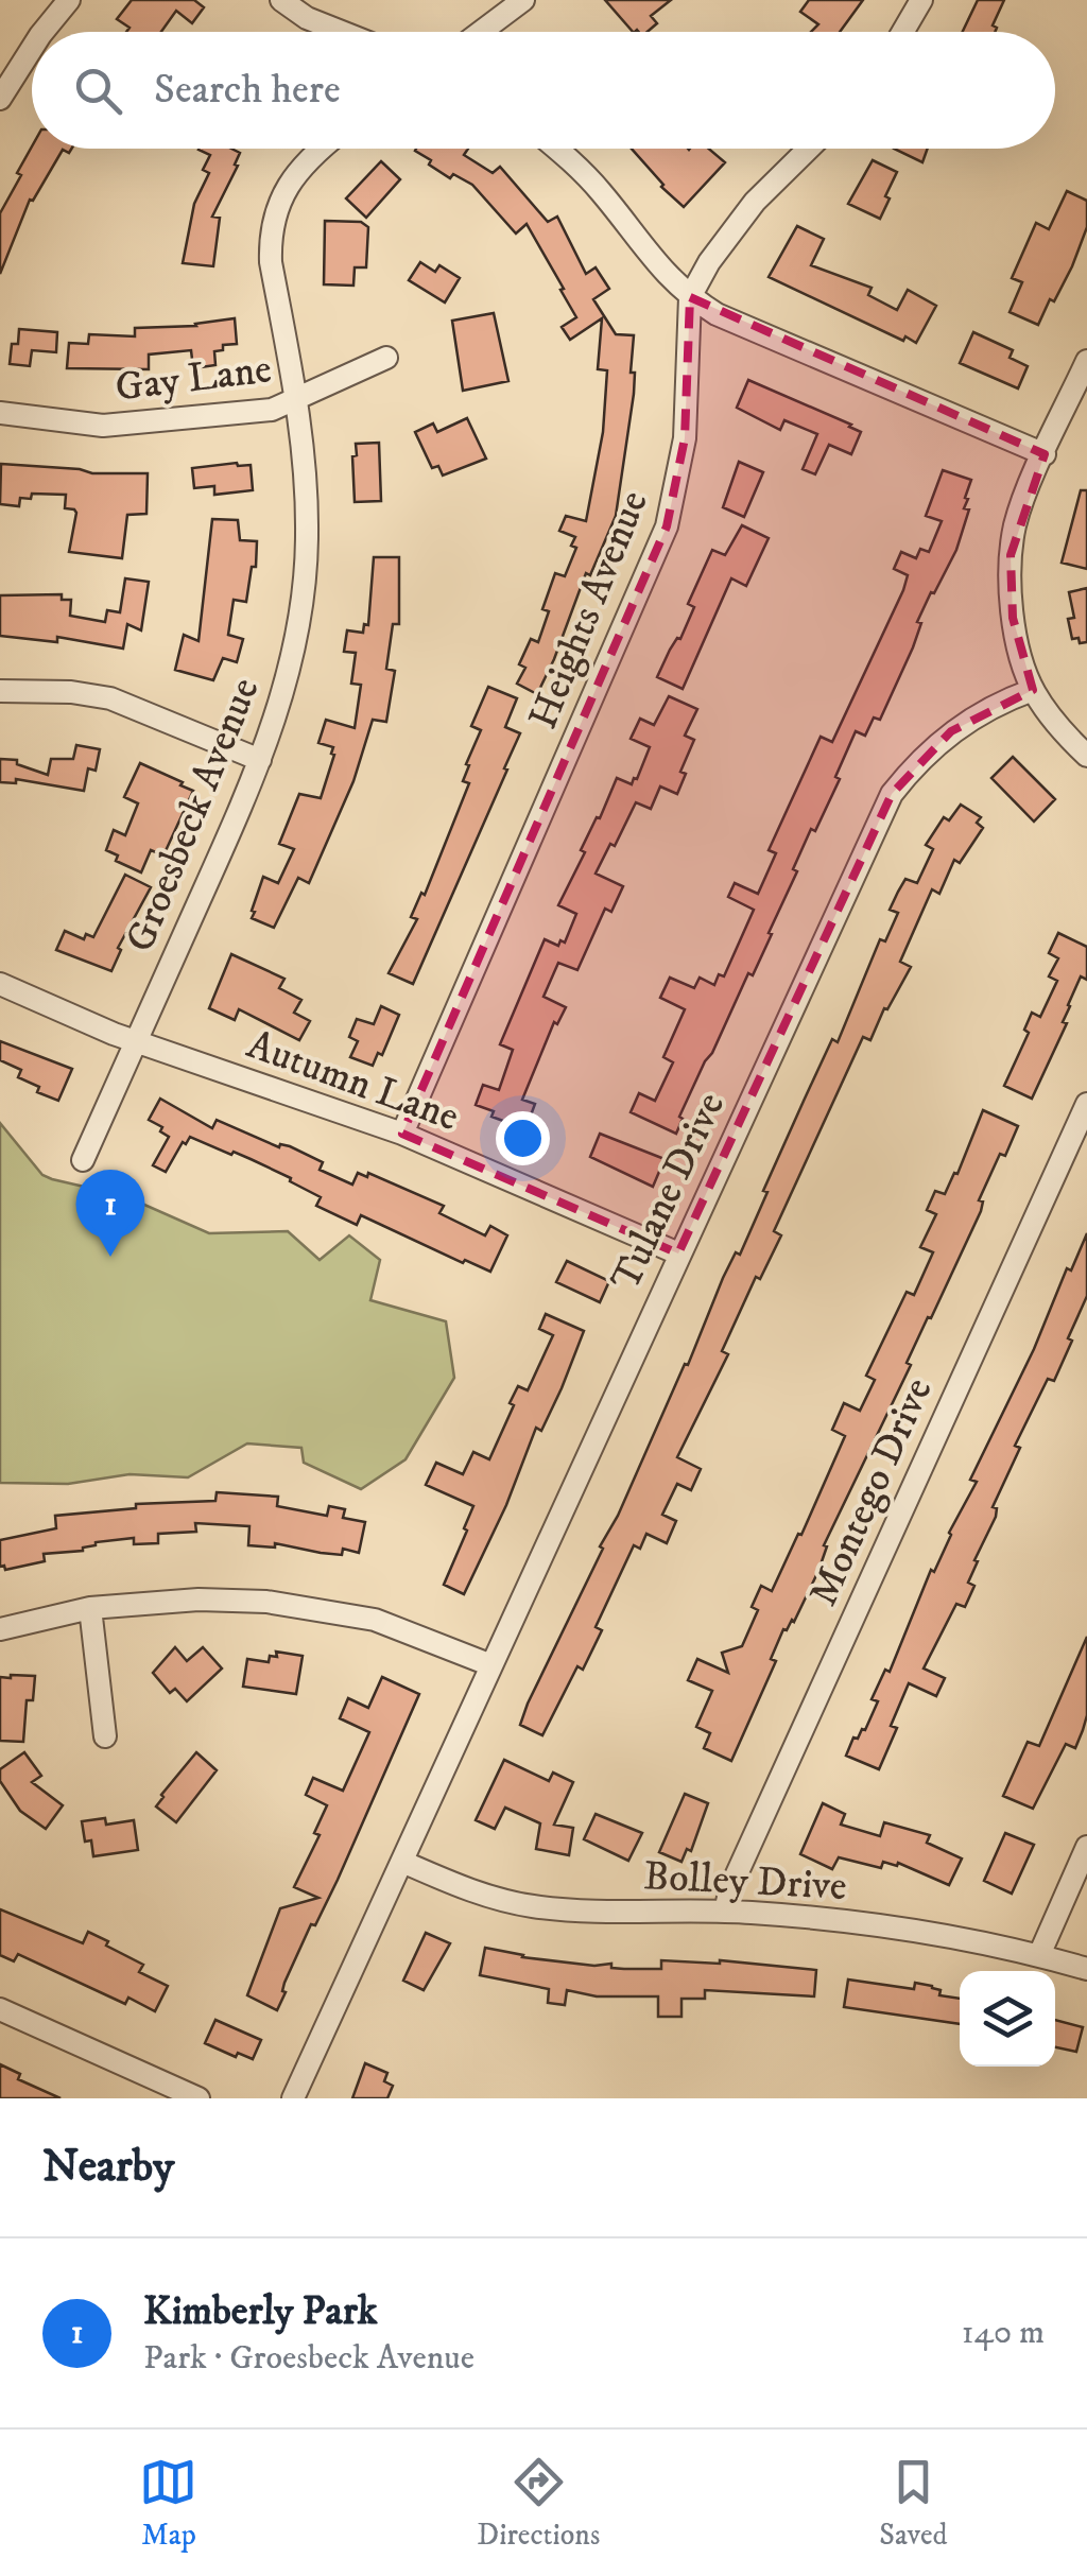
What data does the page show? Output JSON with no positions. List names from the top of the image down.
{
  "streets": {
    "street": [
      "Gay Lane",
      "Heights Avenue",
      "Groesbeck Avenue",
      "Autumn Lane",
      "Tulane Drive",
      "Montego Drive",
      "Bolley Drive"
    ]
  },
  "crossings": [
    ["Gay Lane", "Groesbeck Avenue"],
    ["Heights Avenue", "Autumn Lane"],
    ["Groesbeck Avenue", "Autumn Lane"],
    ["Autumn Lane", "Tulane Drive"],
    ["Tulane Drive", "Bolley Drive"],
    ["Montego Drive", "Bolley Drive"]
  ],
  "page": {
    "search": "Search here",
    "pins": "1",
    "heading": "Nearby",
    "list": [
      {
        "mark": "1",
        "name": "Kimberly Park",
        "note": "Park · Groesbeck Avenue",
        "value": "140 m"
      }
    ],
    "nav": ["Map", "Directions", "Saved"]
  }
}
